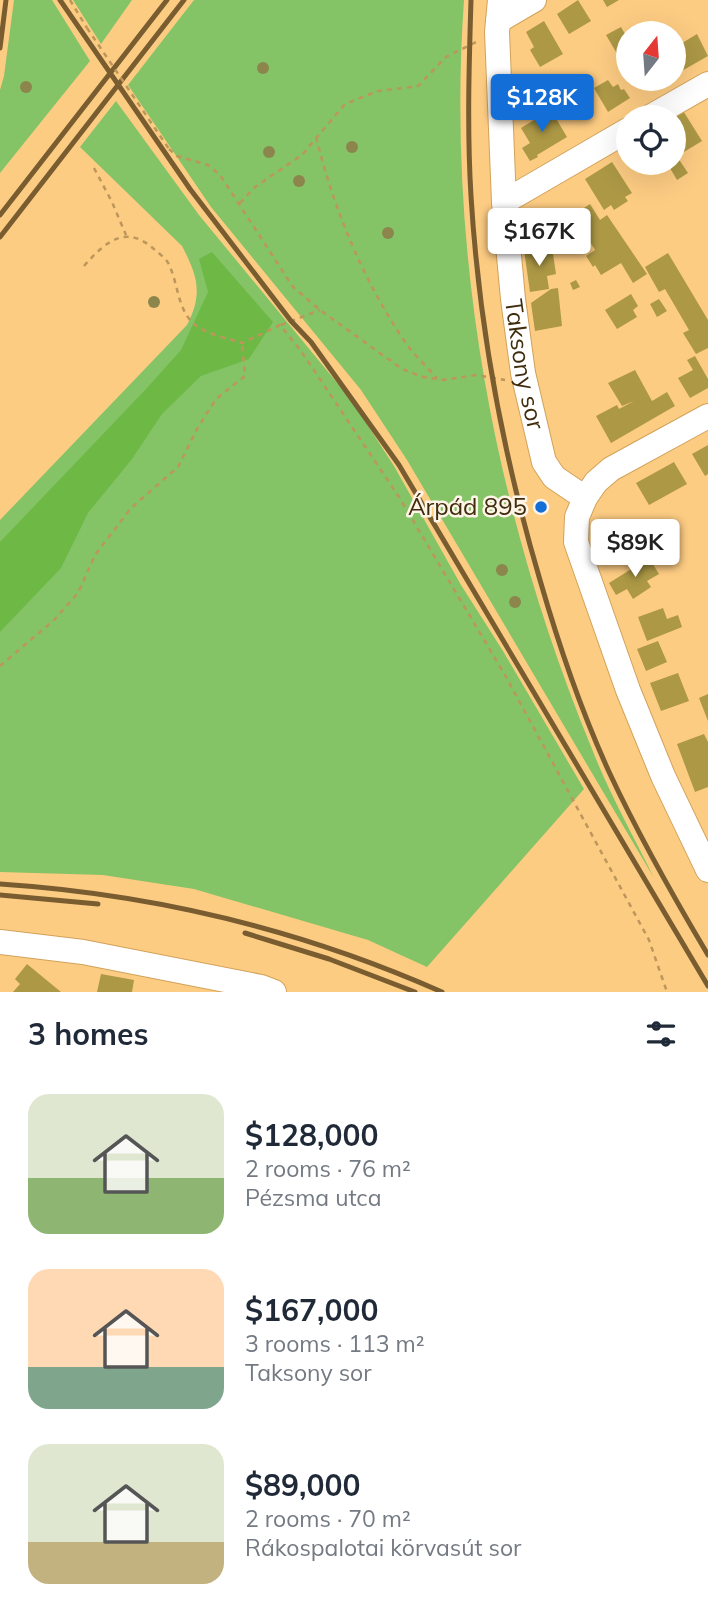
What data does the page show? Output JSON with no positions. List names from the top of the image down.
{
  "streets": {
    "street": ["Taksony sor"]
  },
  "places": ["Árpád 895"],
  "north": "top",
  "page": {
    "price": ["$128K", "$167K", "$89K"],
    "heading": "3 homes",
    "list": [
      {
        "name": "$128,000",
        "note": "2 rooms · 76 m² · Pézsma utca"
      },
      {
        "name": "$167,000",
        "note": "3 rooms · 113 m² · Taksony sor"
      },
      {
        "name": "$89,000",
        "note": "2 rooms · 70 m² · Rákospalotai körvasút sor"
      }
    ]
  }
}
